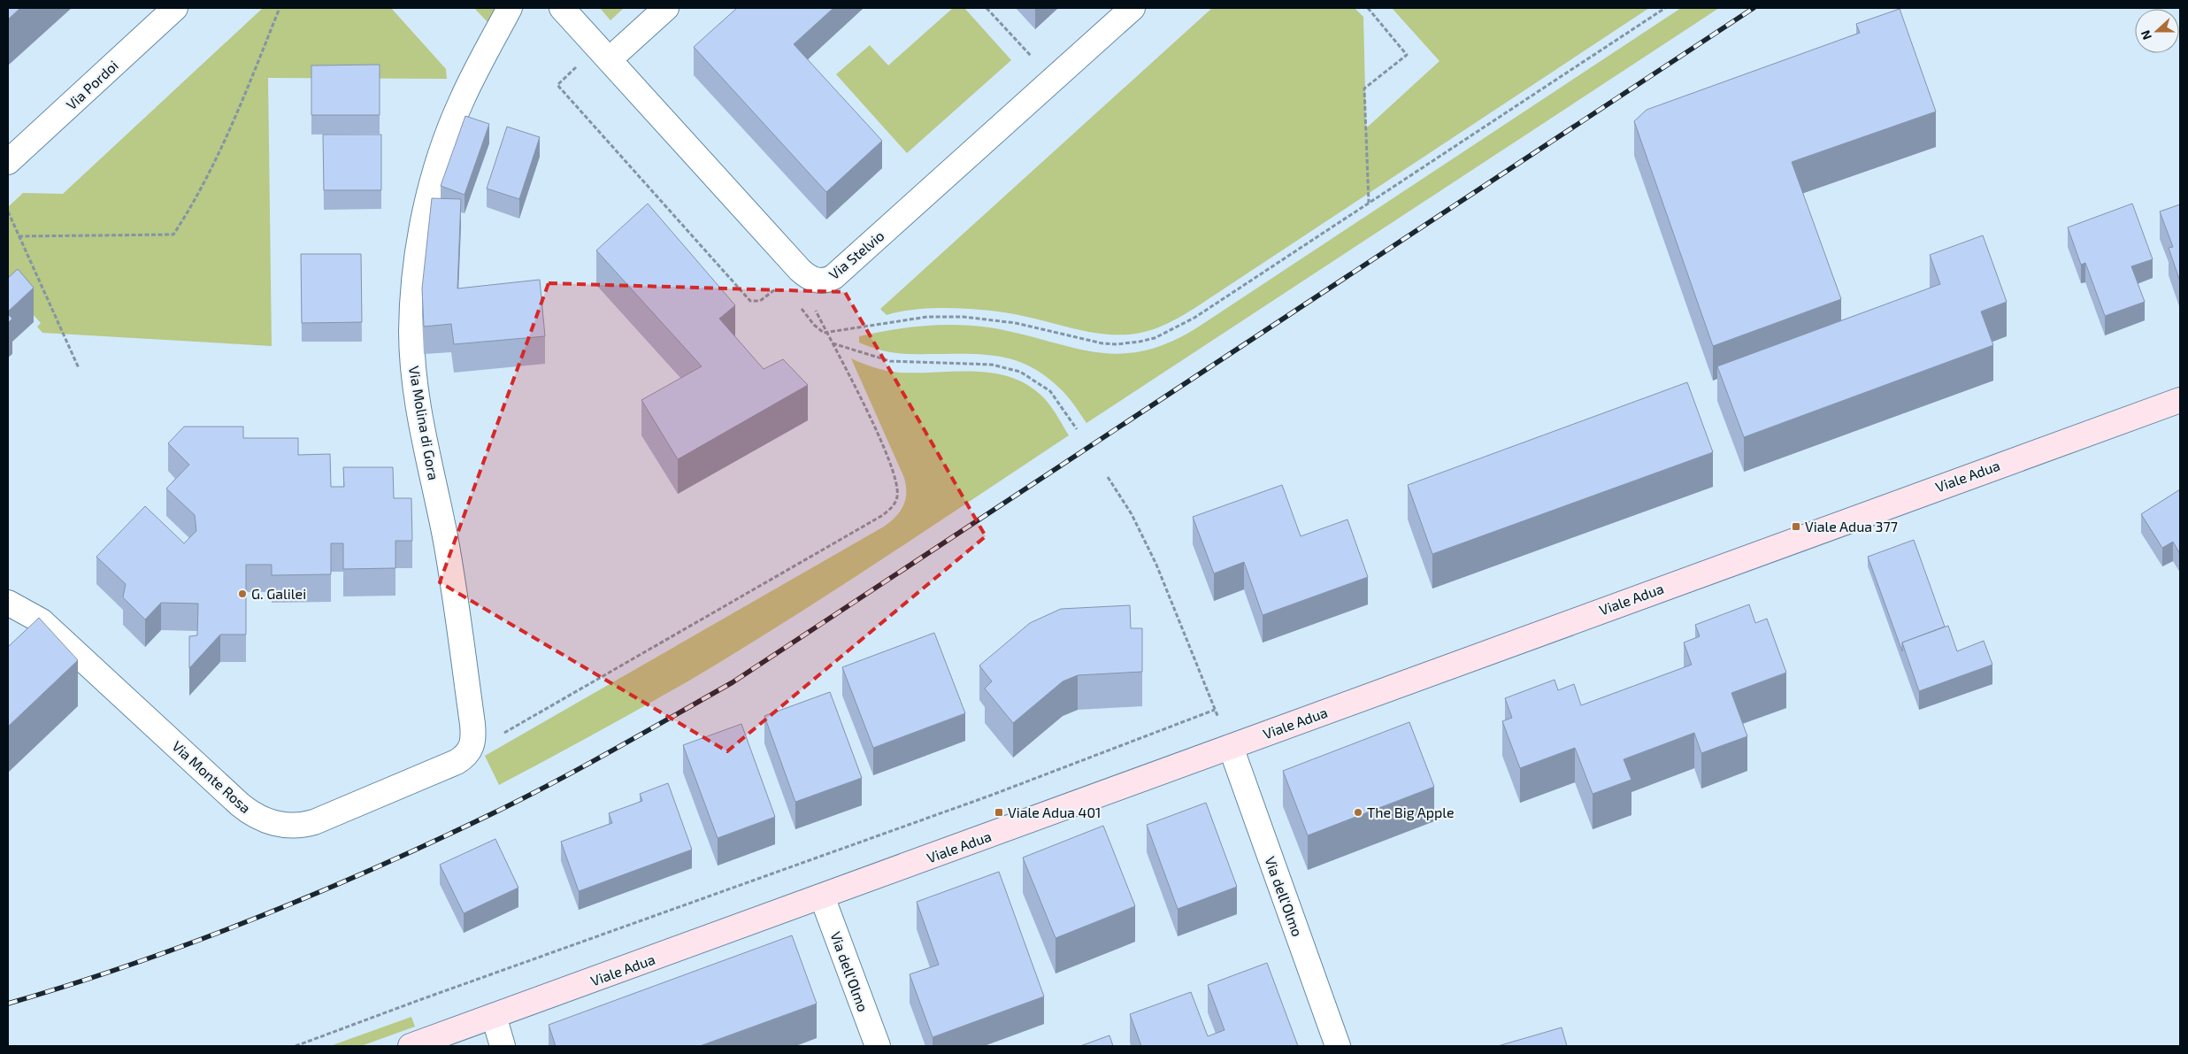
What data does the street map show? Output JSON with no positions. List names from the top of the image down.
{
  "streets": {
    "main road": ["Viale Adua"],
    "street": [
      "Via Pordoi",
      "Via Stelvio",
      "Via Molina di Gora",
      "Via Monte Rosa",
      "Via dell'Olmo"
    ]
  },
  "crossings": [
    ["Via Molina di Gora", "Via Monte Rosa"],
    ["Viale Adua", "Via dell'Olmo"]
  ],
  "places": {
    "transit": ["Viale Adua 377", "Viale Adua 401"],
    "other": ["G. Galilei", "The Big Apple"]
  },
  "north": "left"
}
